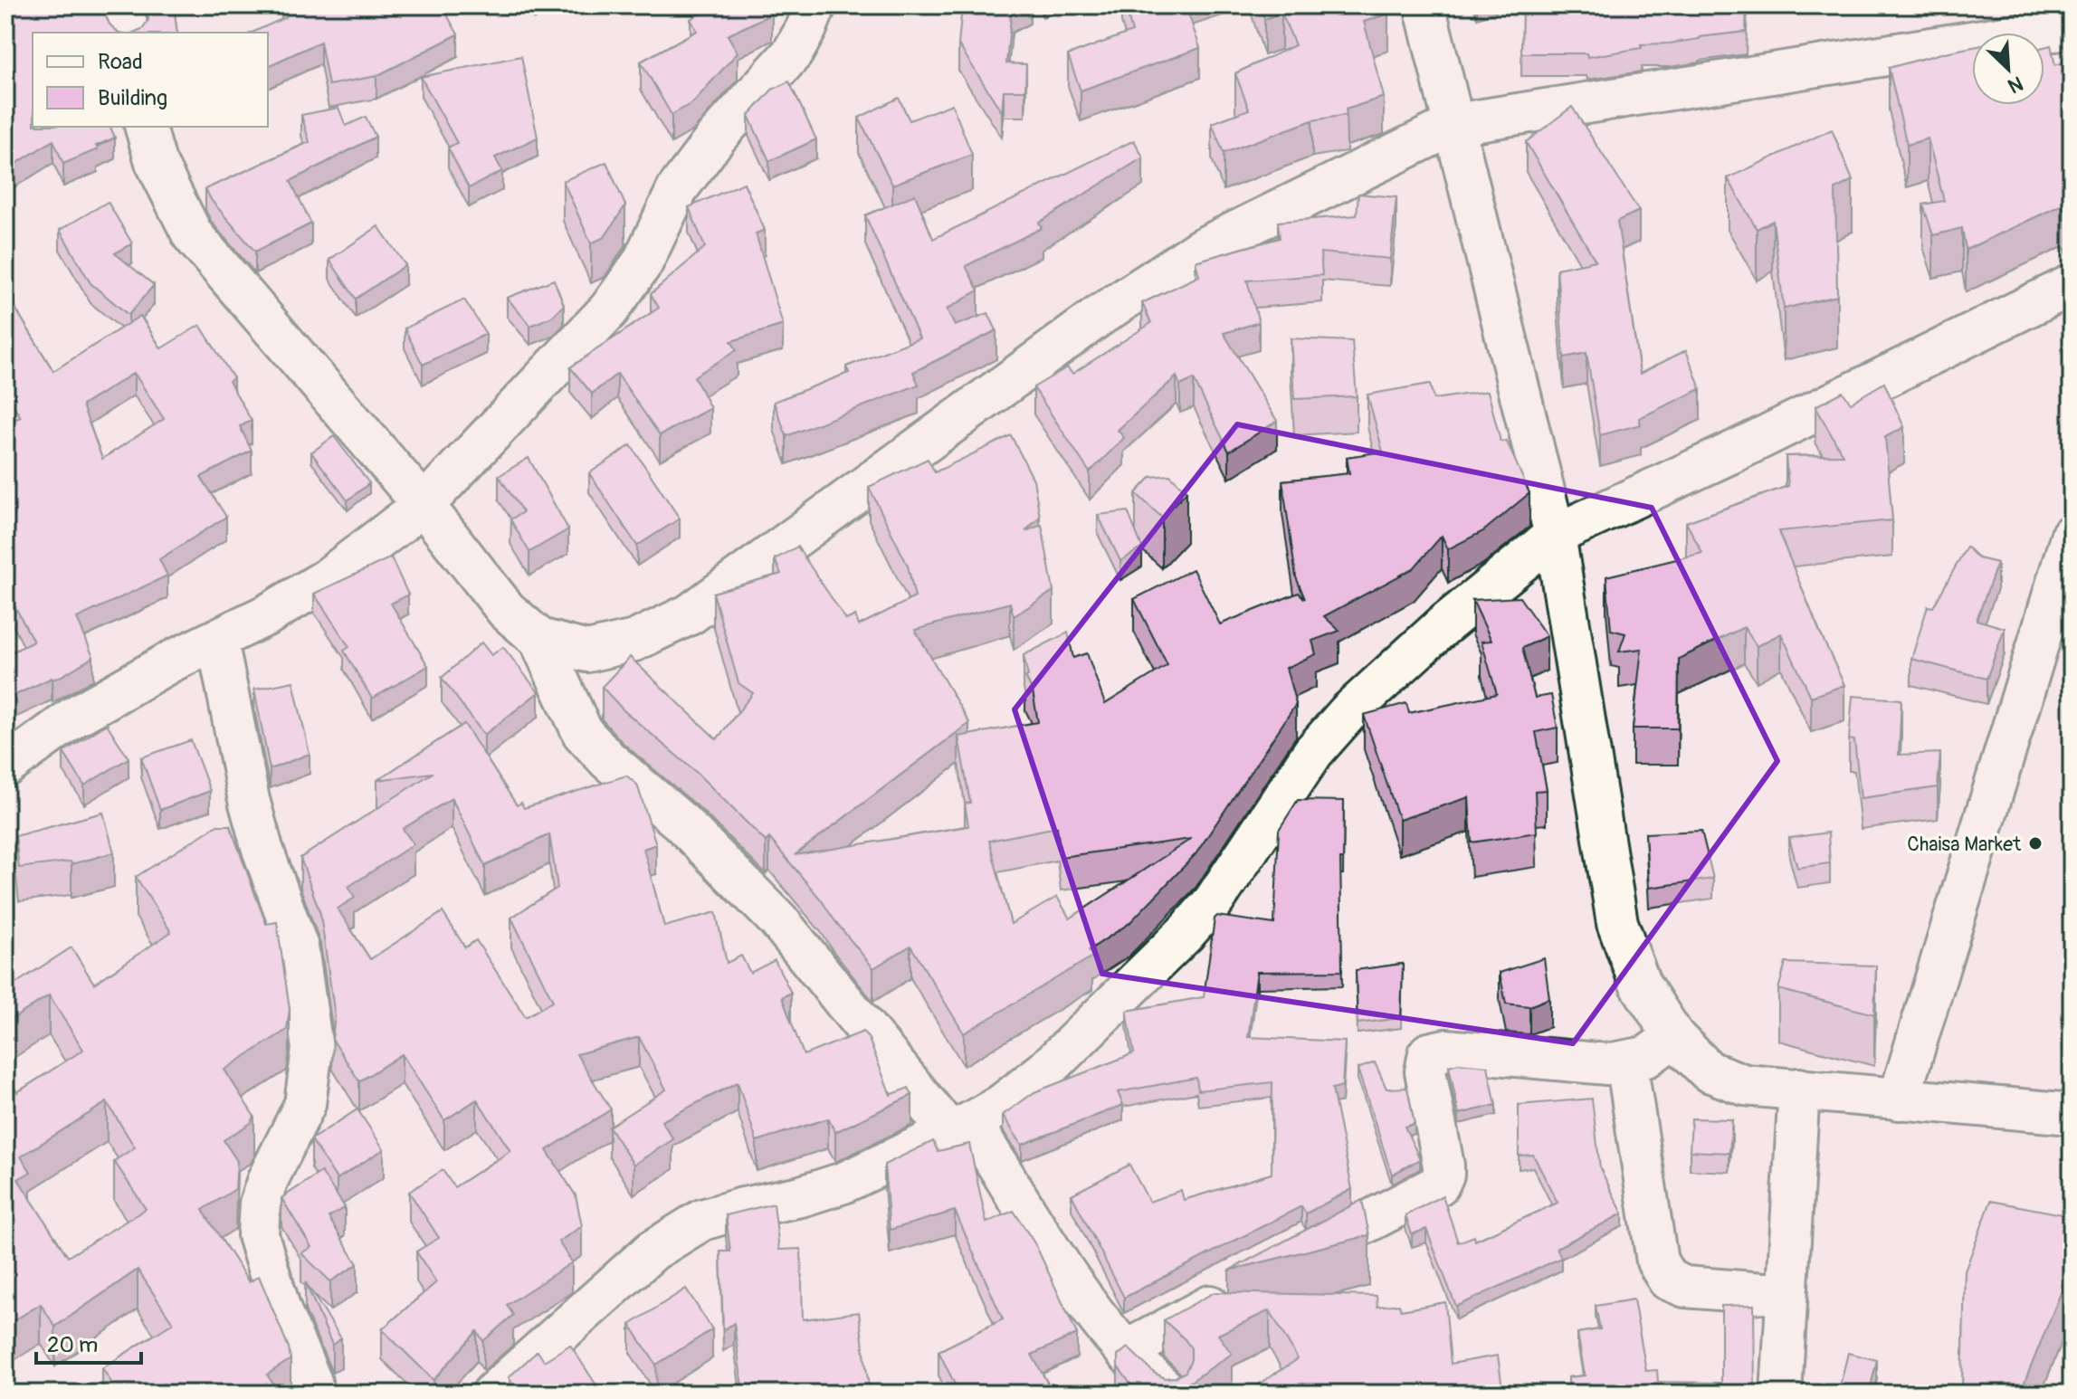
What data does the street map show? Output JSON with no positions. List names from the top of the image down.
{
  "places": ["Chaisa Market"],
  "legend": ["Road", "Building"],
  "scale_bar": "20 m",
  "north": "bottom right"
}
